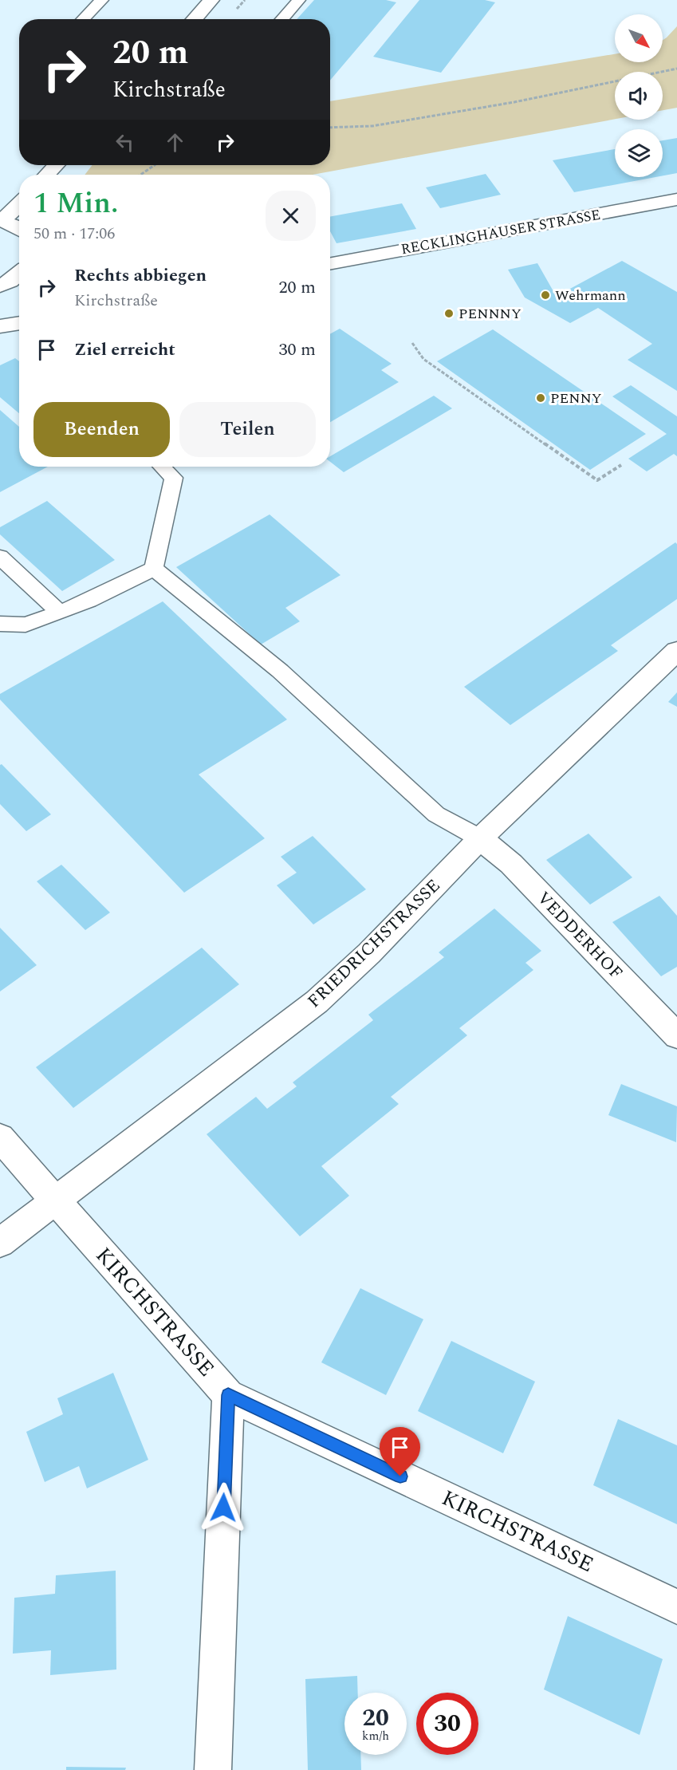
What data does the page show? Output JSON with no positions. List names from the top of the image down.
{
  "streets": {
    "street": [
      "RECKLINGHAUSER STRASSE",
      "VEDDERHOF",
      "FRIEDRICHSTRASSE",
      "KIRCHSTRASSE"
    ]
  },
  "crossings": [
    ["VEDDERHOF", "FRIEDRICHSTRASSE"],
    ["FRIEDRICHSTRASSE", "KIRCHSTRASSE"]
  ],
  "places": ["Wehrmann", "PENNNY", "PENNY"],
  "north": "bottom right",
  "page": {
    "turn": ["20 m", "Kirchstraße"],
    "heading": ["1 Min.", "50 m · 17:06"],
    "list": [
      {
        "name": "Rechts abbiegen",
        "note": "Kirchstraße",
        "value": "20 m"
      },
      {
        "name": "Ziel erreicht",
        "value": "30 m"
      }
    ],
    "buttons": ["Beenden", "Teilen"],
    "speed": "20 km/h",
    "limit": "30"
  }
}
